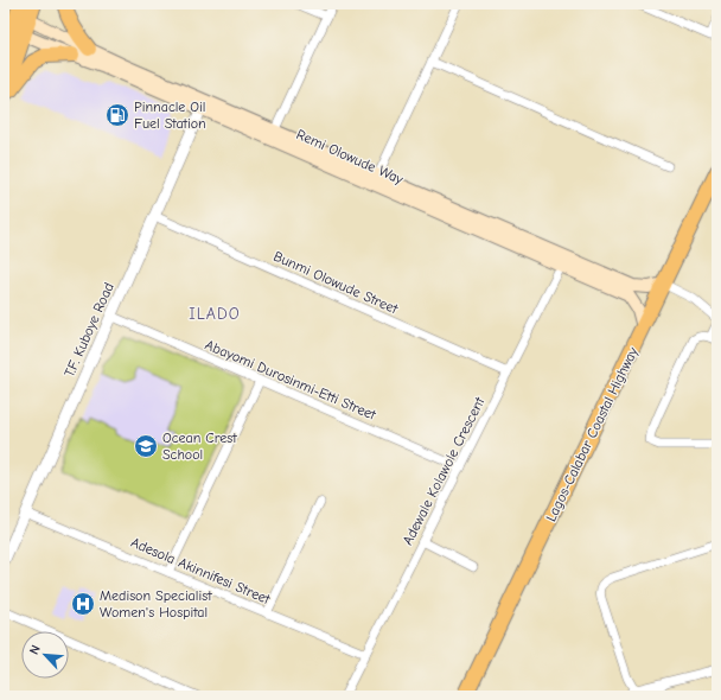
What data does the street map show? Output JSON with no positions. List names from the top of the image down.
{
  "streets": {
    "highway": ["Lagos-Calabar Coastal Highway"],
    "main road": ["Remi Olowude Way"],
    "street": [
      "Bunmi Olowude Street",
      "T.F. Kuboye Road",
      "Abayomi Durosinmi-Etti Street",
      "Adewale Kolawole Crescent",
      "Adesola Akinnifesi Street"
    ]
  },
  "crossings": [
    ["Remi Olowude Way", "T.F. Kuboye Road"],
    ["Remi Olowude Way", "Lagos-Calabar Coastal Highway"],
    ["Remi Olowude Way", "Adewale Kolawole Crescent"],
    ["Bunmi Olowude Street", "T.F. Kuboye Road"],
    ["Bunmi Olowude Street", "Adewale Kolawole Crescent"],
    ["T.F. Kuboye Road", "Abayomi Durosinmi-Etti Street"],
    ["T.F. Kuboye Road", "Adesola Akinnifesi Street"],
    ["Abayomi Durosinmi-Etti Street", "Adewale Kolawole Crescent"],
    ["Adewale Kolawole Crescent", "Adesola Akinnifesi Street"]
  ],
  "districts": ["ILADO"],
  "places": {
    "fuel station": ["Pinnacle Oil Fuel Station"],
    "school or university": ["Ocean Crest School"],
    "hospital": ["Medison Specialist Women's Hospital"]
  },
  "north": "top left"
}
